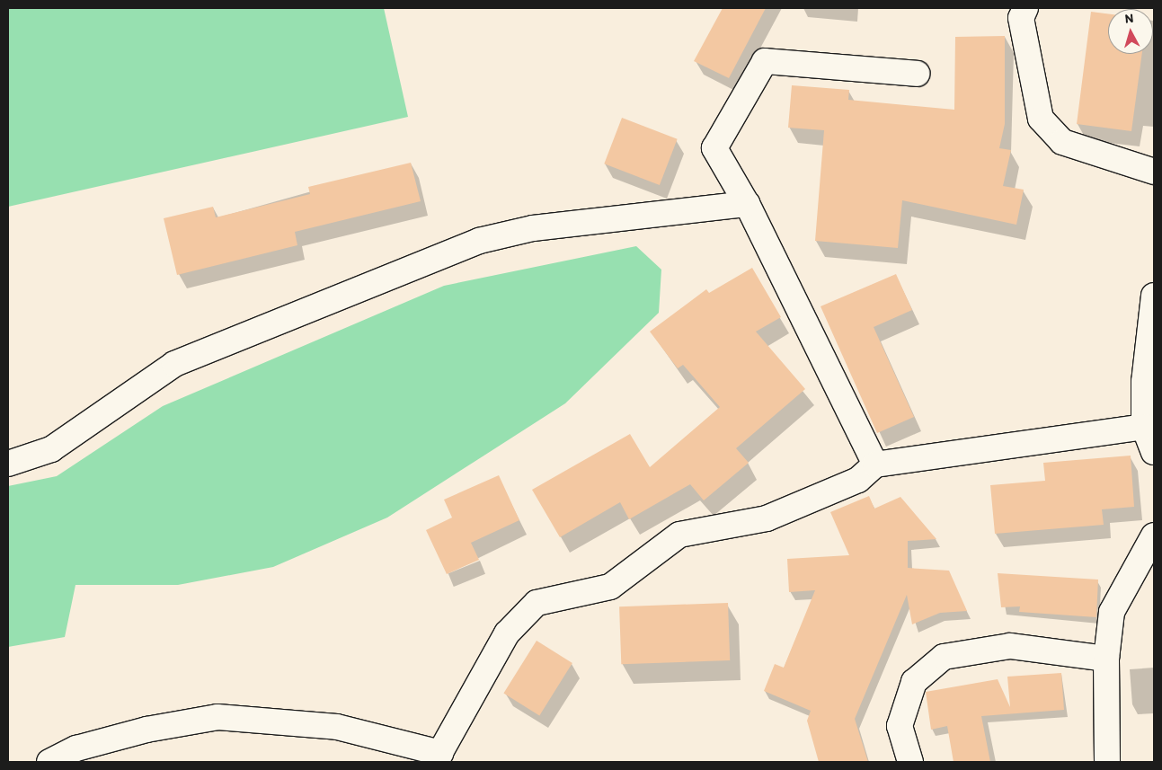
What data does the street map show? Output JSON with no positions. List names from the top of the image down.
{
  "north": "top"
}
